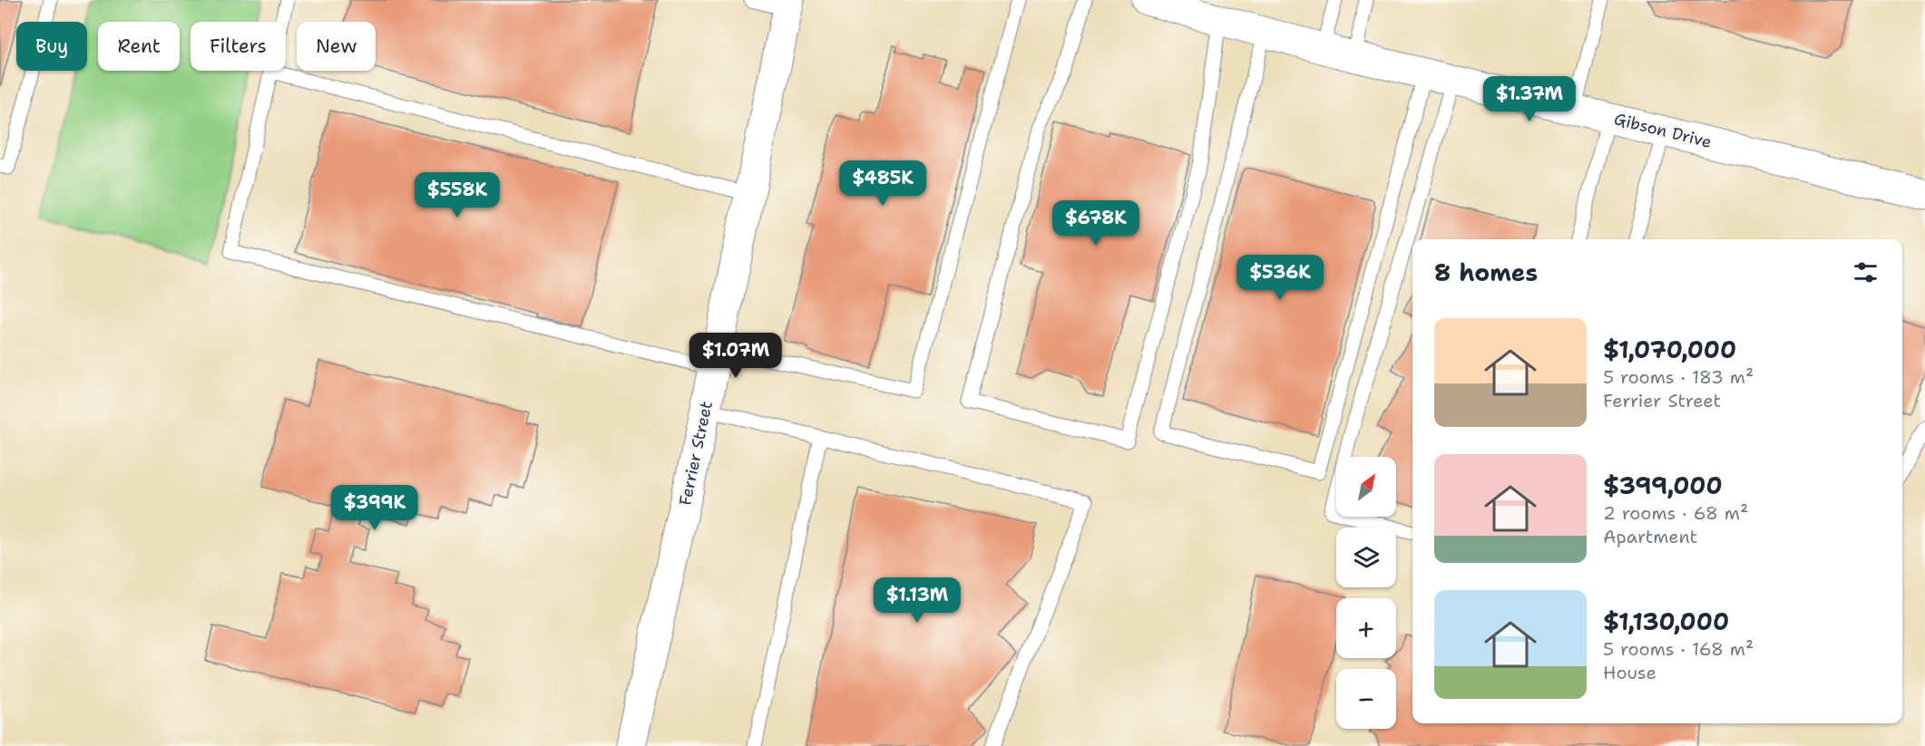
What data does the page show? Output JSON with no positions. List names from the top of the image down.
{
  "streets": {
    "main road": ["Gibson Drive", "Ferrier Street"]
  },
  "north": "top right",
  "page": {
    "chip": [
      "Buy",
      "Rent",
      "Filters",
      "New"
    ],
    "price": [
      "$1.37M",
      "$485K",
      "$558K",
      "$678K",
      "$536K",
      "$1.07M",
      "$399K",
      "$1.13M"
    ],
    "heading": "8 homes",
    "list": [
      {
        "name": "$1,070,000",
        "note": "5 rooms · 183 m² · Ferrier Street"
      },
      {
        "name": "$399,000",
        "note": "2 rooms · 68 m² · Apartment"
      },
      {
        "name": "$1,130,000",
        "note": "5 rooms · 168 m² · House"
      }
    ],
    "map_buttons": ["+", "−"]
  }
}
